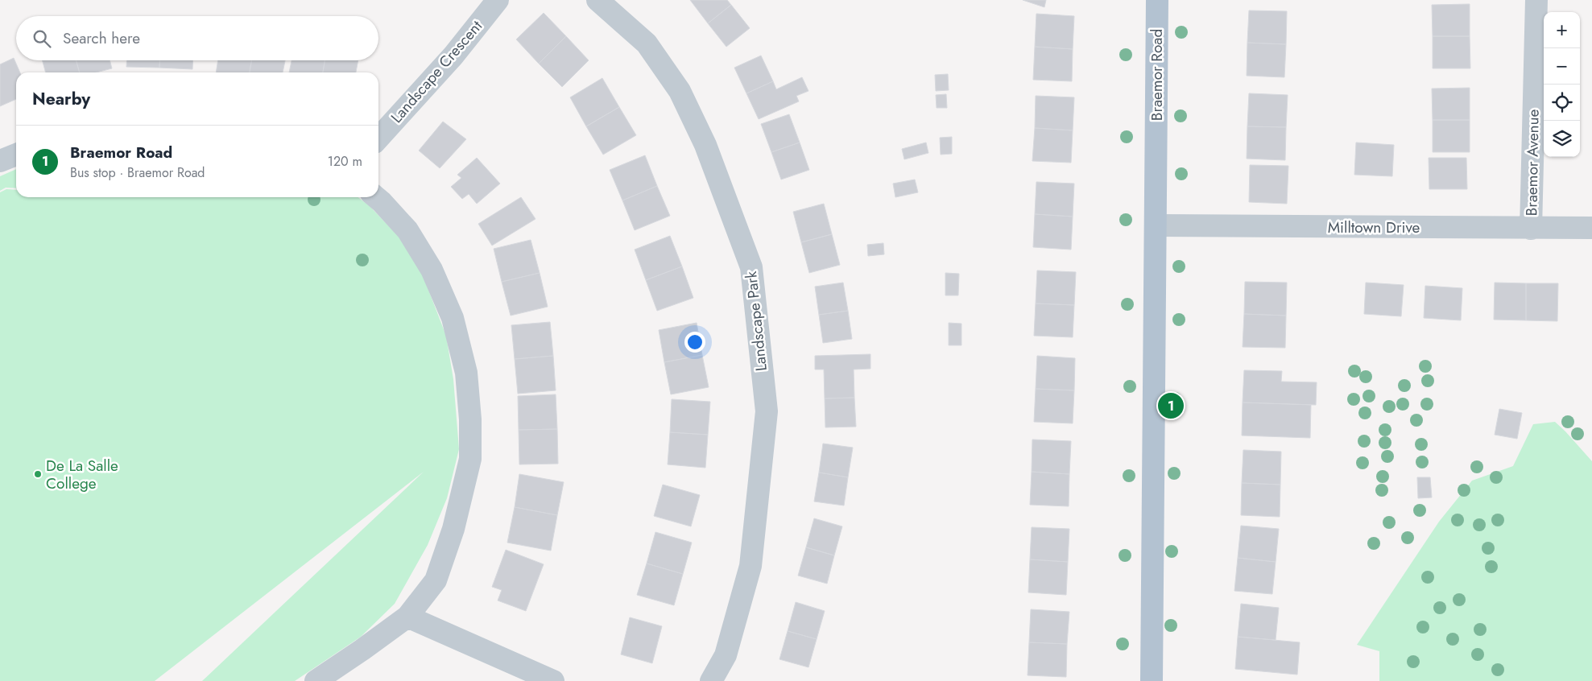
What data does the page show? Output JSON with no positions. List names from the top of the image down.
{
  "streets": {
    "main road": ["Braemor Road"],
    "street": [
      "Landscape Crescent",
      "Braemor Avenue",
      "Milltown Drive",
      "Landscape Park"
    ]
  },
  "crossings": [
    ["Braemor Road", "Milltown Drive"],
    ["Braemor Avenue", "Milltown Drive"]
  ],
  "places": ["De La Salle College"],
  "page": {
    "map_buttons": ["+", "−"],
    "search": "Search here",
    "heading": "Nearby",
    "list": [
      {
        "mark": "1",
        "name": "Braemor Road",
        "note": "Bus stop · Braemor Road",
        "value": "120 m"
      }
    ],
    "pins": "1"
  }
}
